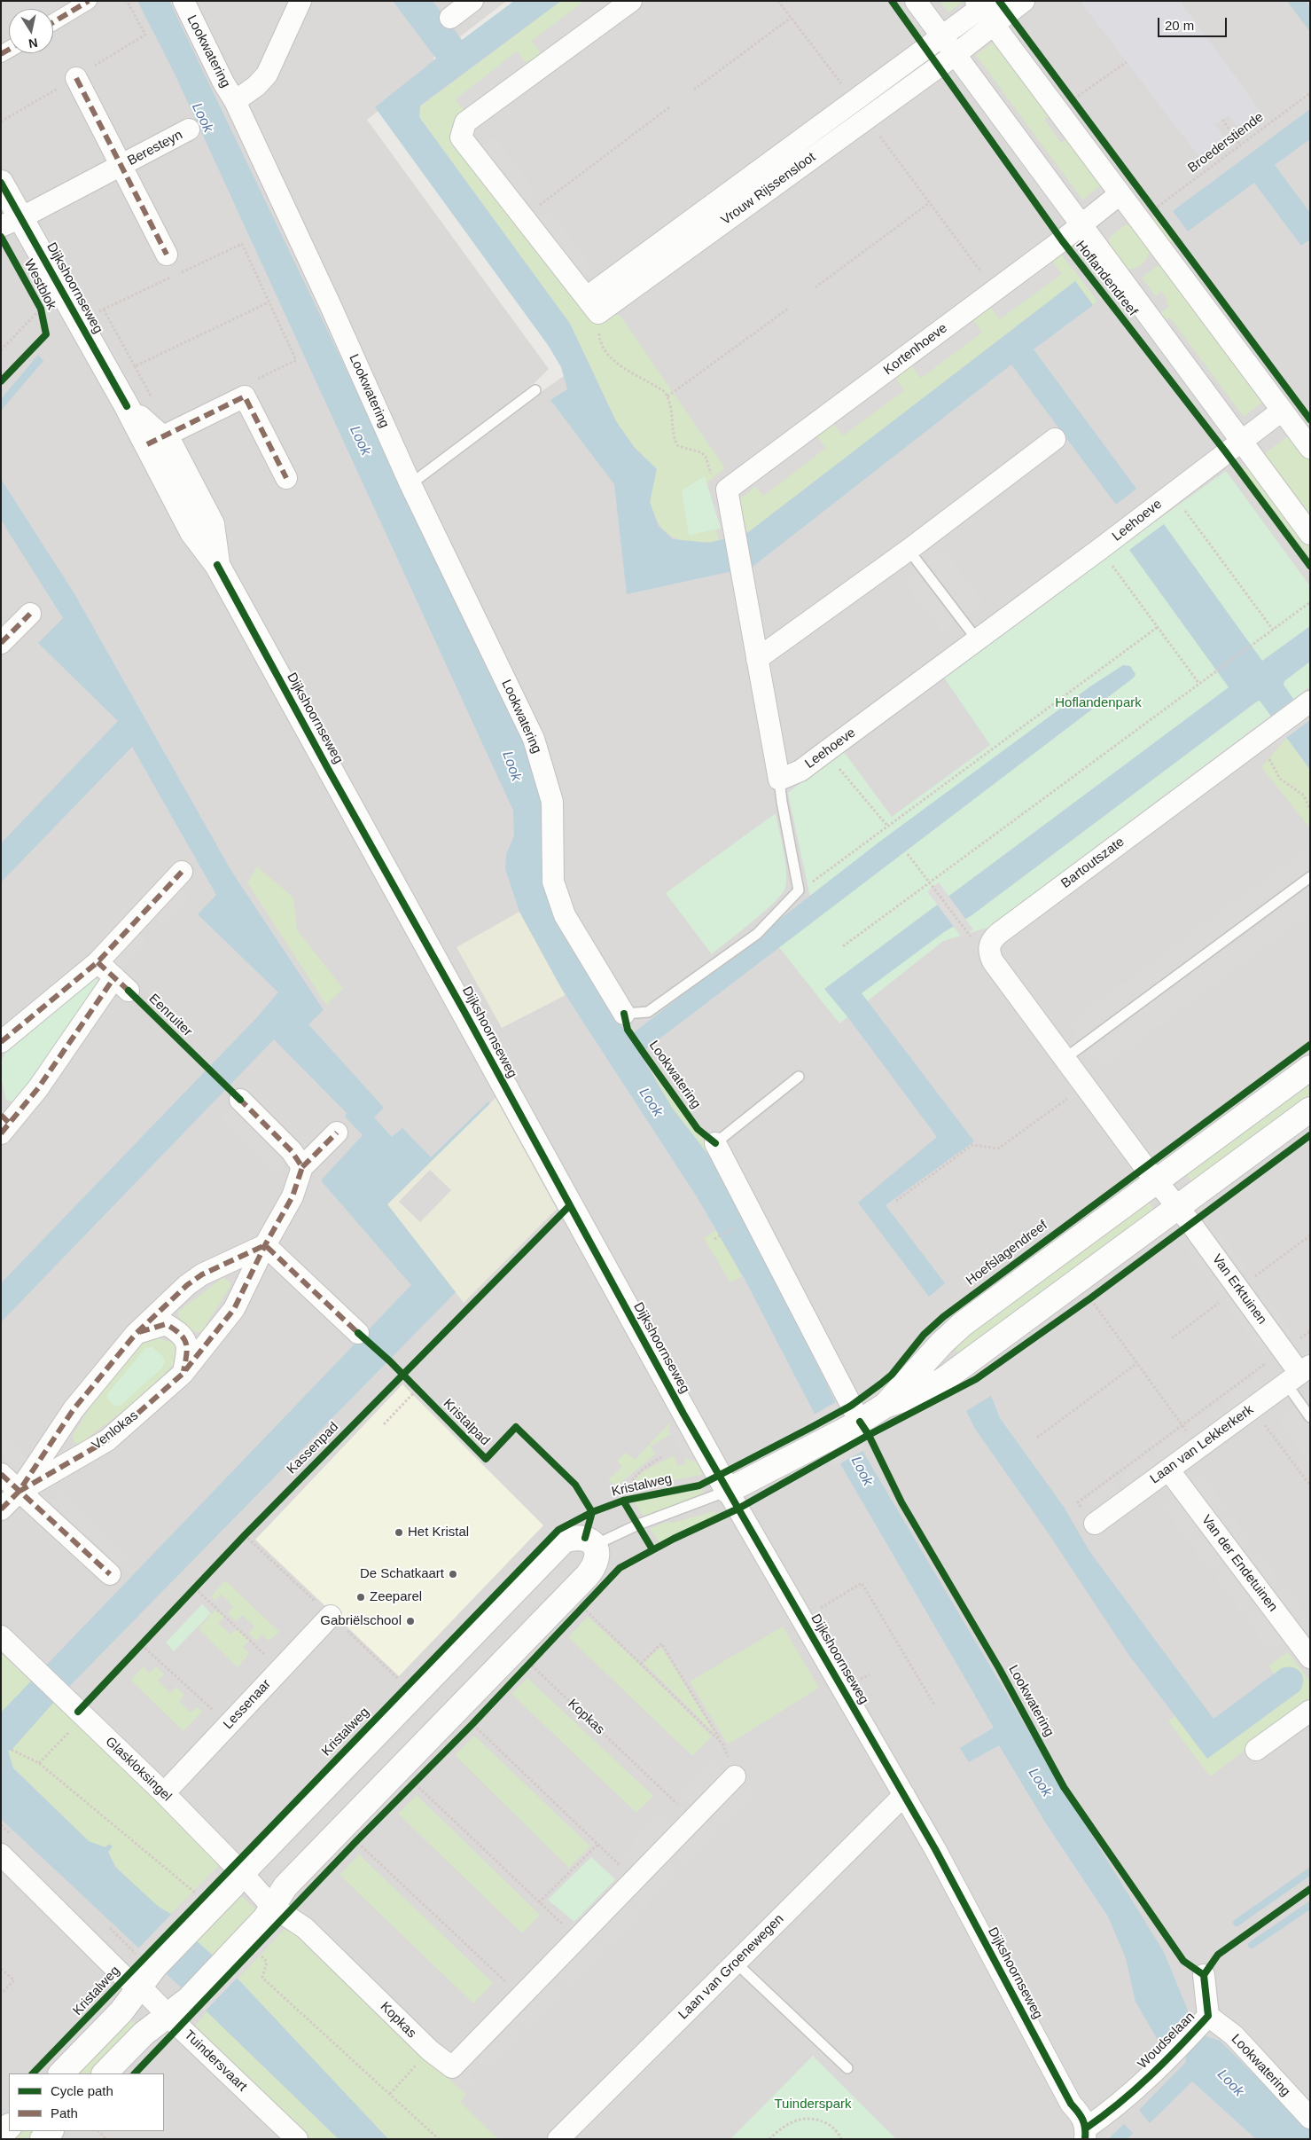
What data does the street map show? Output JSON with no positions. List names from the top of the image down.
{
  "streets": {
    "street": [
      "Lookwatering",
      "Beresteyn",
      "Vrouw Rijssensloot",
      "Hoflandendreef",
      "Dijkshoornseweg",
      "Kortenhoeve",
      "Leehoeve",
      "Bartoutszate",
      "Van Erktuinen",
      "Venlokas",
      "Laan van Lekkerkerk",
      "Kristalweg",
      "Van der Endetuinen",
      "Lessenaar",
      "Kopkas",
      "Glaskloksingel",
      "Laan van Groenewegen",
      "Woudselaan",
      "Tuindersvaart"
    ],
    "path": ["Broederstiende"],
    "cycle path": [
      "Westblok",
      "Eenruiter",
      "Hoefslagendreef",
      "Kristalpad",
      "Kassenpad"
    ]
  },
  "crossings": [
    ["Lookwatering", "Woudselaan"],
    ["Beresteyn", "Dijkshoornseweg"],
    ["Vrouw Rijssensloot", "Hoflandendreef"],
    ["Hoflandendreef", "Kortenhoeve"],
    ["Hoflandendreef", "Leehoeve"],
    ["Dijkshoornseweg", "Laan van Groenewegen"],
    ["Dijkshoornseweg", "Woudselaan"],
    ["Bartoutszate", "Van Erktuinen"],
    ["Van Erktuinen", "Laan van Lekkerkerk"],
    ["Laan van Lekkerkerk", "Van der Endetuinen"],
    ["Kristalweg", "Glaskloksingel"],
    ["Kristalweg", "Tuindersvaart"],
    ["Lessenaar", "Glaskloksingel"],
    ["Kopkas", "Glaskloksingel"]
  ],
  "water": ["Look"],
  "parks": ["Hoflandenpark", "Tuinderspark"],
  "places": [
    "Het Kristal",
    "De Schatkaart",
    "Zeeparel",
    "Gabriëlschool"
  ],
  "legend": ["Cycle path", "Path"],
  "scale_bar": "20 m",
  "north": "bottom"
}
